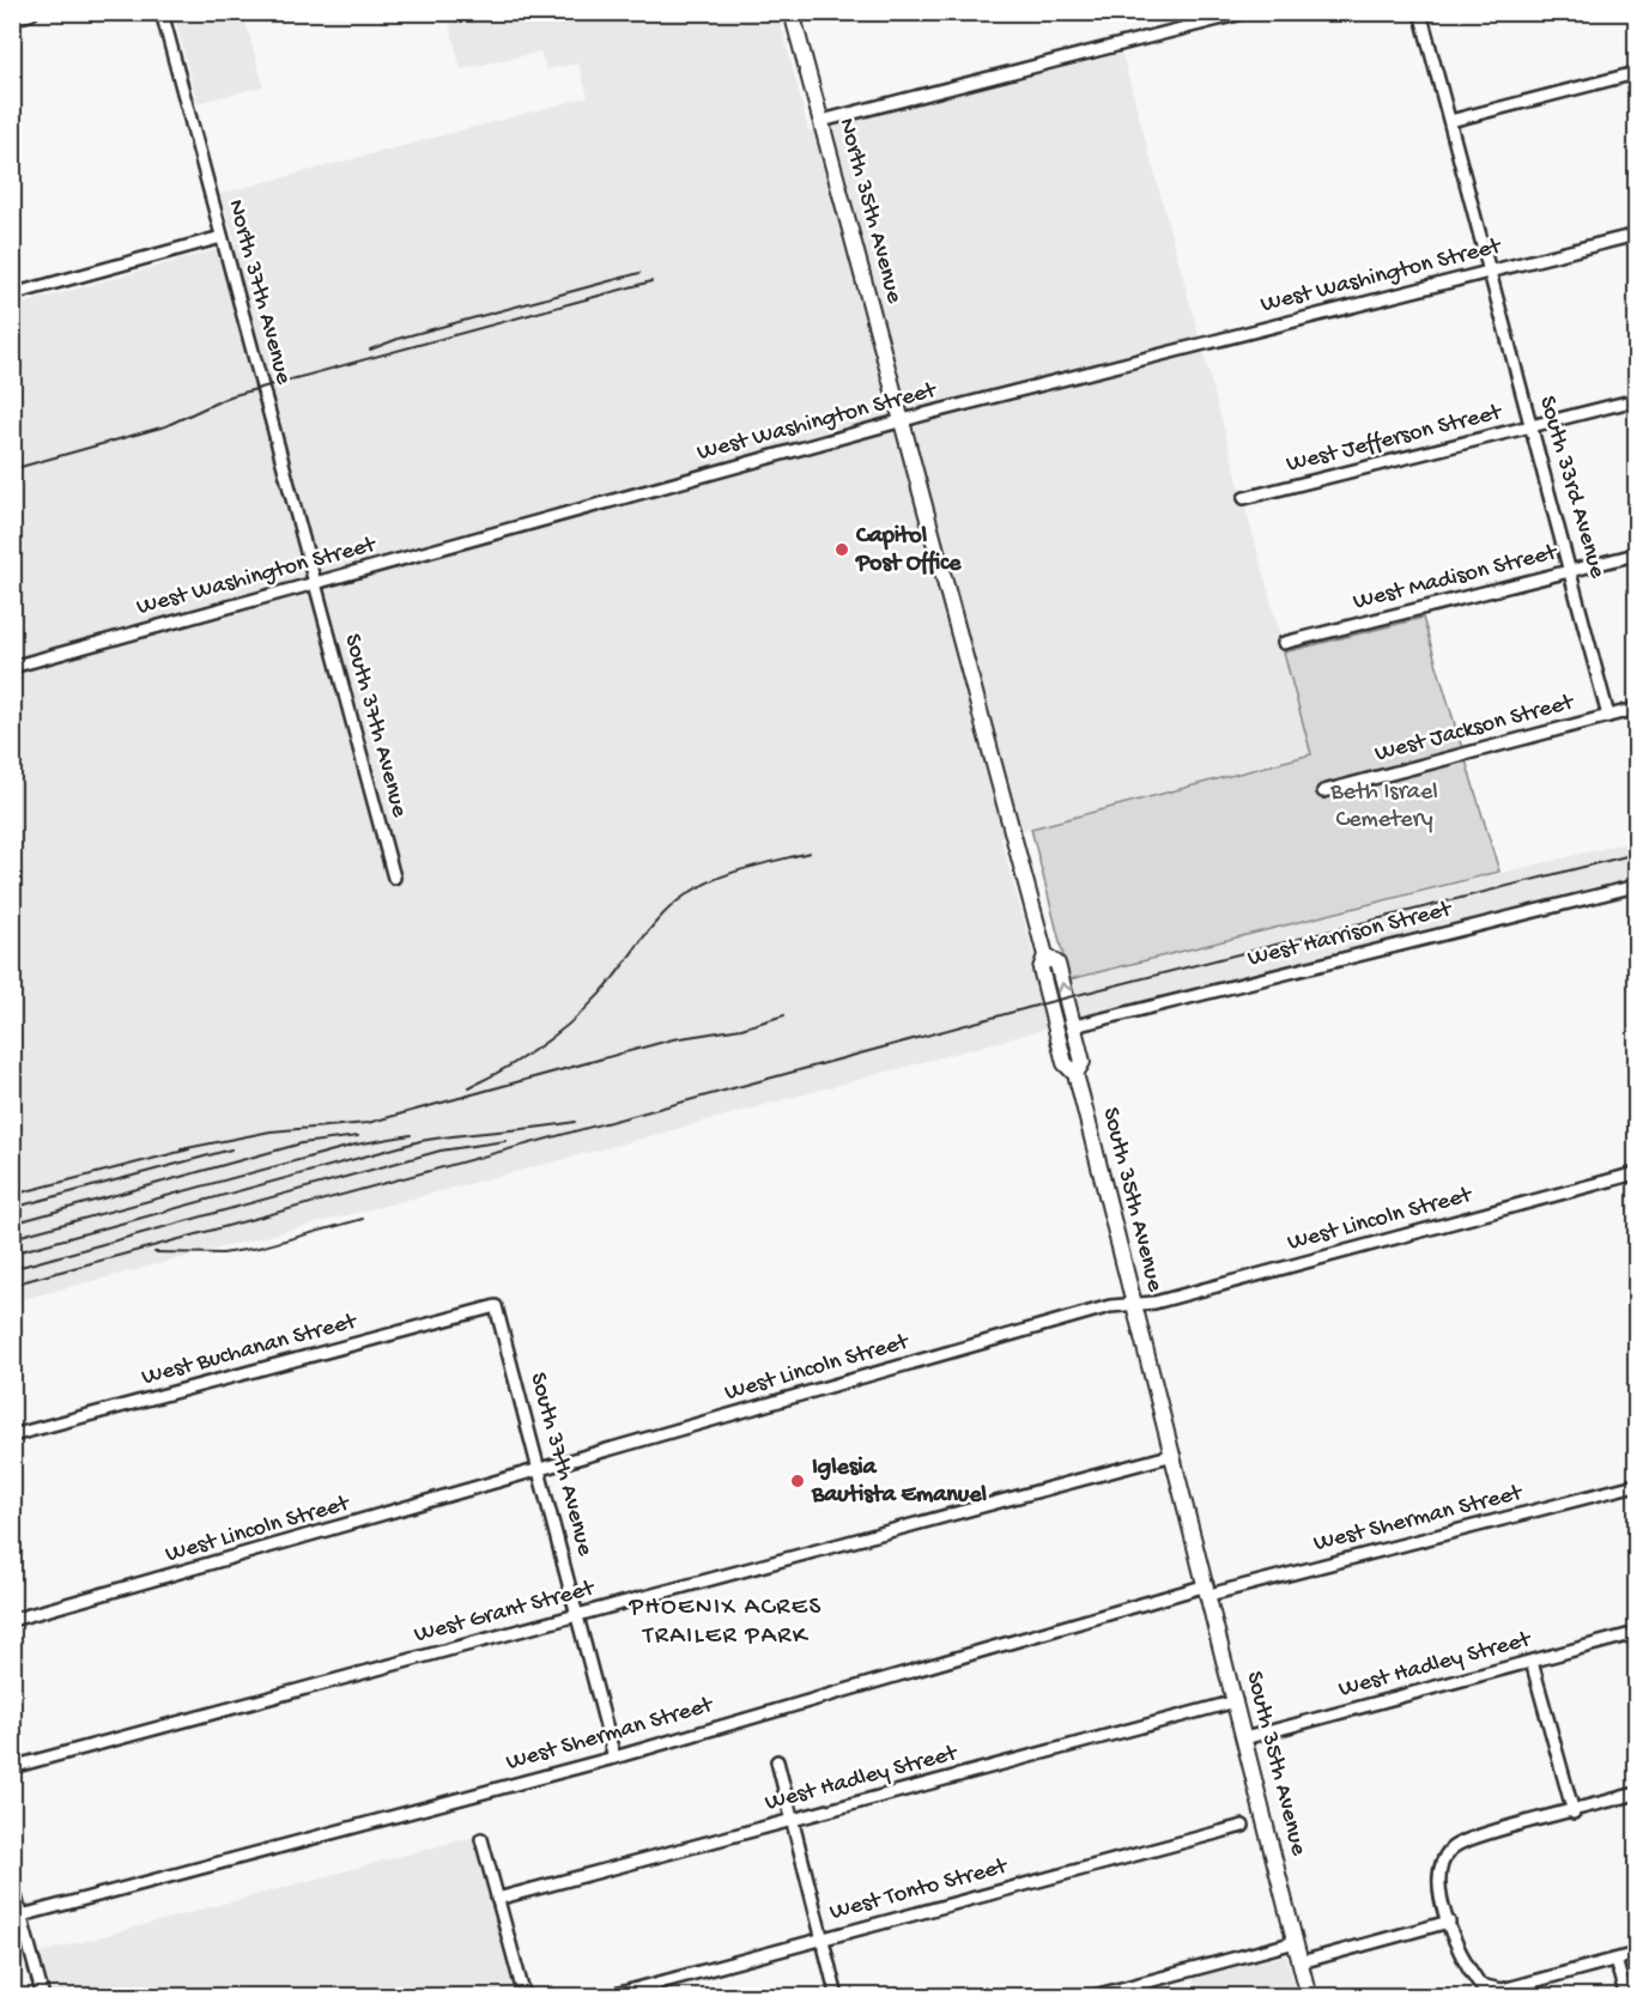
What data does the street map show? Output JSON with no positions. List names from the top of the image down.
{
  "streets": {
    "main road": ["North 35th Avenue", "South 35th Avenue"],
    "street": [
      "West Washington Street",
      "North 37th Avenue",
      "West Jefferson Street",
      "South 33rd Avenue",
      "West Madison Street",
      "South 37th Avenue",
      "West Jackson Street",
      "West Harrison Street",
      "West Lincoln Street",
      "West Buchanan Street",
      "West Sherman Street",
      "West Grant Street",
      "West Hadley Street",
      "West Tonto Street"
    ]
  },
  "crossings": [
    ["North 35th Avenue", "West Washington Street"],
    ["North 35th Avenue", "South 35th Avenue"],
    ["West Washington Street", "North 37th Avenue"],
    ["West Washington Street", "South 33rd Avenue"],
    ["West Washington Street", "South 37th Avenue"],
    ["West Washington Street", "South 35th Avenue"],
    ["North 37th Avenue", "South 37th Avenue"],
    ["West Jefferson Street", "South 33rd Avenue"],
    ["South 33rd Avenue", "West Madison Street"],
    ["South 33rd Avenue", "West Jackson Street"],
    ["South 37th Avenue", "West Lincoln Street"],
    ["South 37th Avenue", "West Buchanan Street"],
    ["South 37th Avenue", "West Sherman Street"],
    ["South 37th Avenue", "West Grant Street"],
    ["South 35th Avenue", "West Lincoln Street"],
    ["South 35th Avenue", "West Sherman Street"],
    ["South 35th Avenue", "West Grant Street"],
    ["South 35th Avenue", "West Hadley Street"]
  ],
  "districts": ["PHOENIX ACRES TRAILER PARK"],
  "parks": ["Beth Israel Cemetery"],
  "places": ["Capitol Post Office", "Iglesia Bautista Emanuel"]
}
